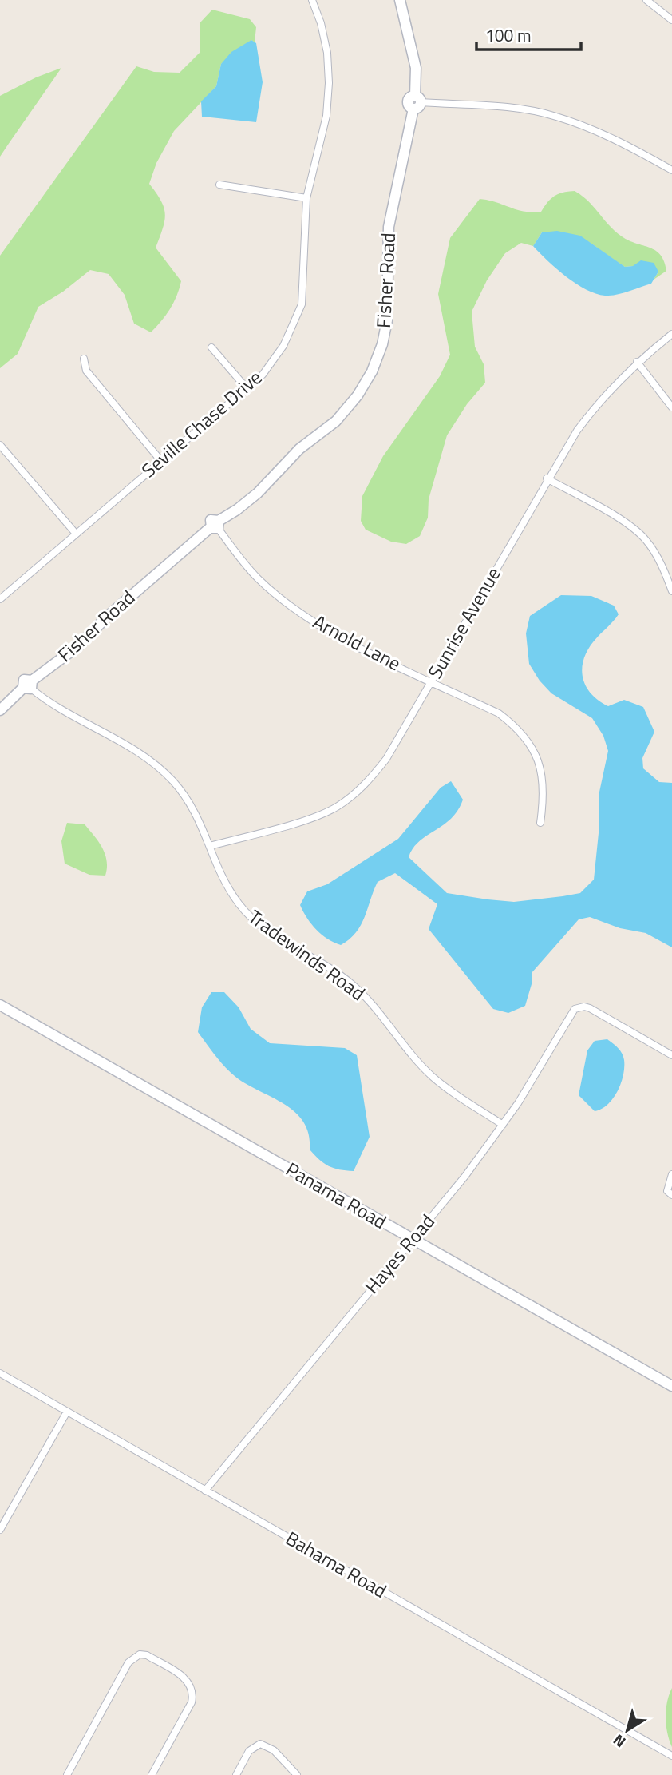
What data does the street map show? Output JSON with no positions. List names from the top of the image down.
{
  "streets": {
    "street": [
      "Fisher Road",
      "Seville Chase Drive",
      "Sunrise Avenue",
      "Arnold Lane",
      "Tradewinds Road",
      "Panama Road",
      "Hayes Road",
      "Bahama Road"
    ]
  },
  "crossings": [
    ["Fisher Road", "Arnold Lane"],
    ["Fisher Road", "Tradewinds Road"],
    ["Sunrise Avenue", "Arnold Lane"],
    ["Sunrise Avenue", "Tradewinds Road"],
    ["Tradewinds Road", "Hayes Road"],
    ["Panama Road", "Hayes Road"],
    ["Hayes Road", "Bahama Road"]
  ],
  "scale_bar": "100 m",
  "north": "bottom left"
}
